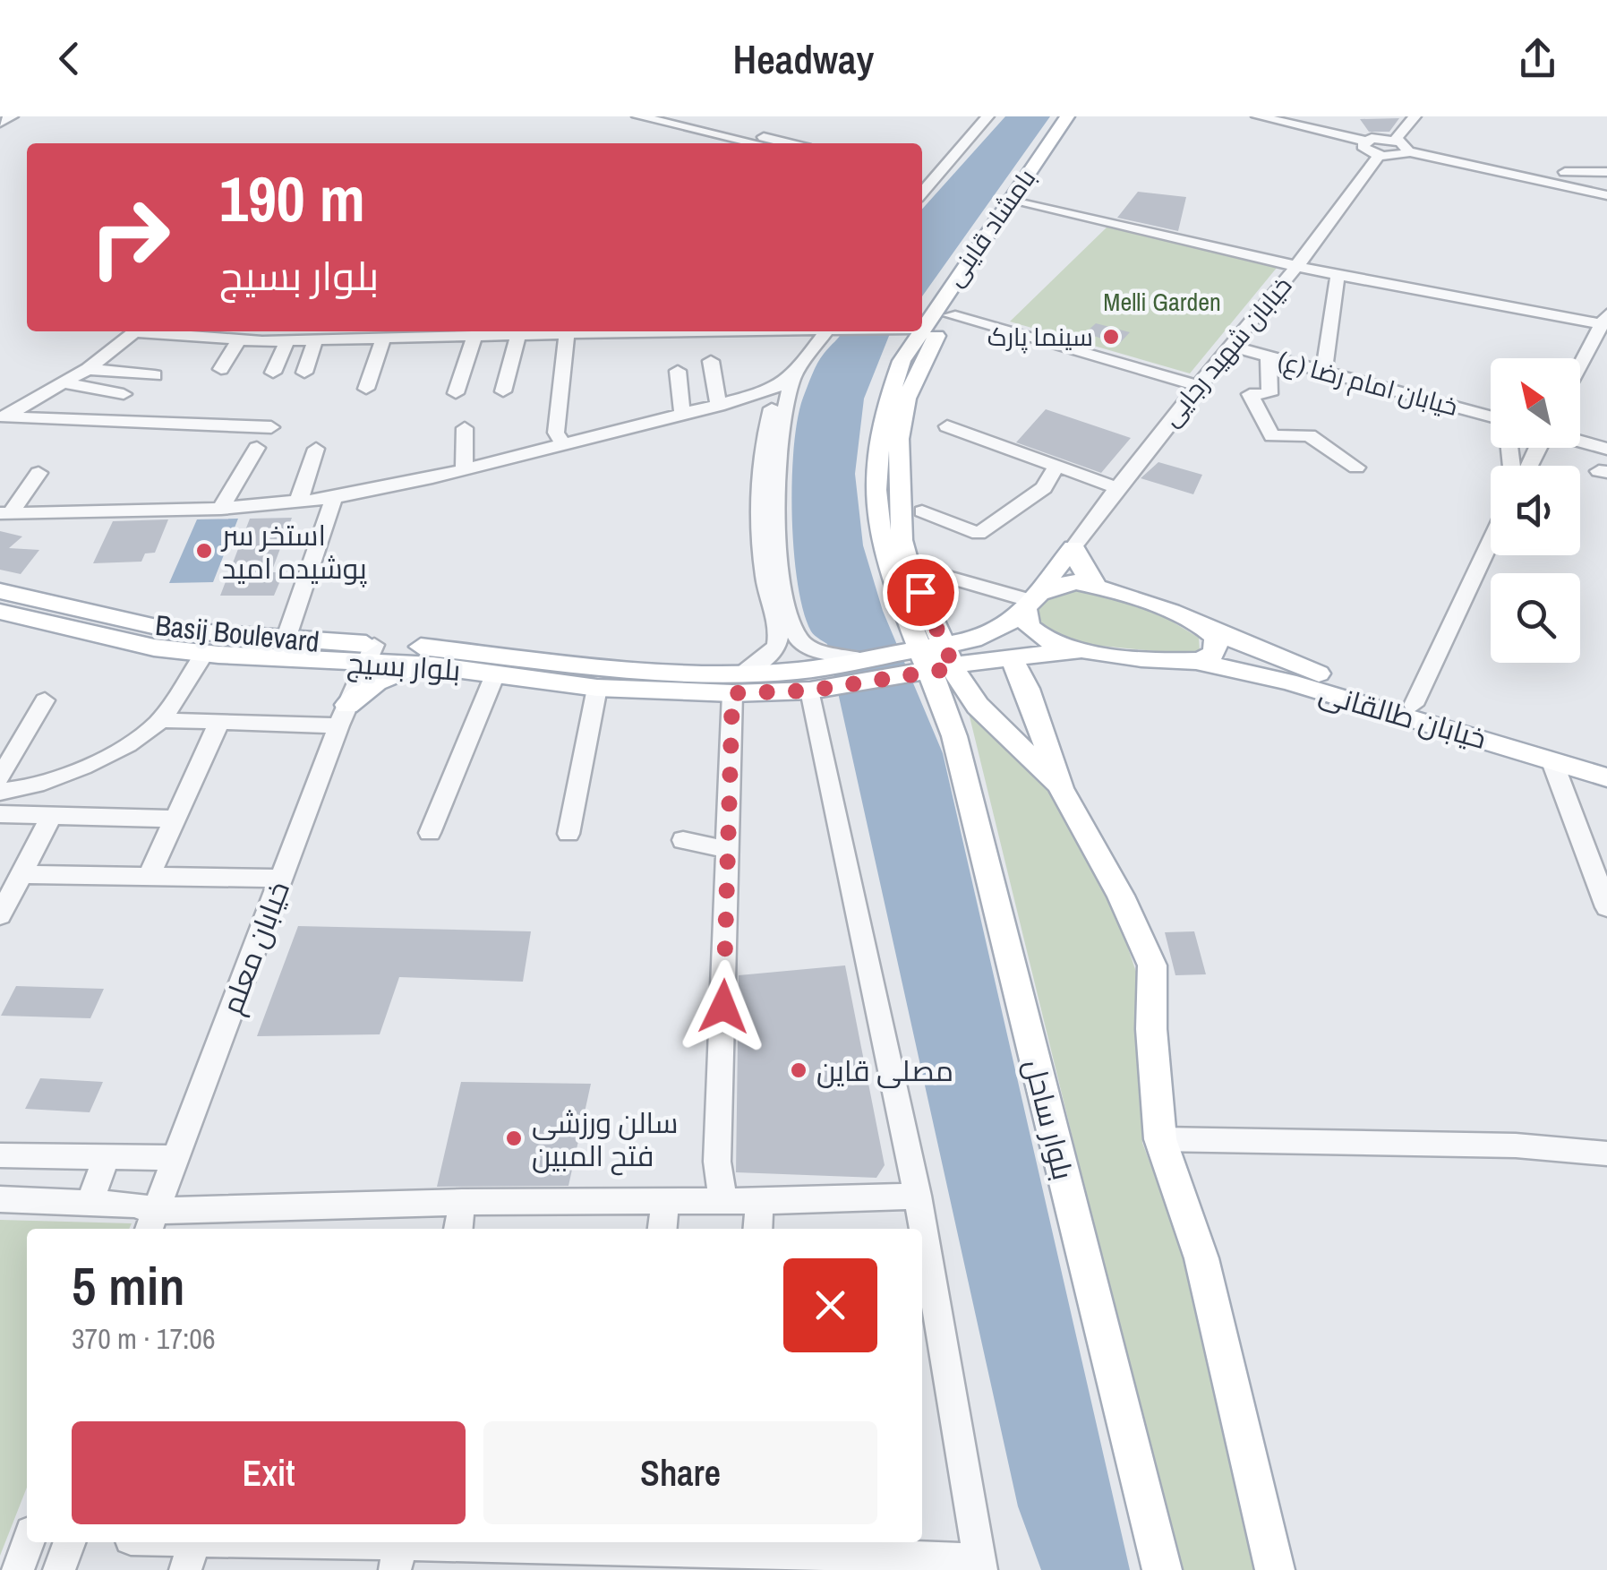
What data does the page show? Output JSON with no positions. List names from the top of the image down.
{
  "streets": {
    "main road": [
      "بامشاد قاینی",
      "Basij Boulevard",
      "بلوار بسیج",
      "خیابان طالقانی",
      "بلوار ساحل"
    ],
    "street": ["خیابان شهید رجایی", "خیابان امام رضا (ع)", "خیابان معلم"]
  },
  "crossings": [
    ["بامشاد قاینی", "بلوار بسیج"],
    ["بامشاد قاینی", "بلوار ساحل"],
    ["خیابان شهید رجایی", "خیابان امام رضا (ع)"],
    ["Basij Boulevard", "بلوار بسیج"],
    ["Basij Boulevard", "خیابان معلم"],
    ["بلوار بسیج", "خیابان معلم"],
    ["بلوار بسیج", "بلوار ساحل"]
  ],
  "parks": ["Melli Garden"],
  "places": [
    "سینما پارک",
    "استخر سر پوشیده امید",
    "مصلی قاین",
    "سالن ورزشی فتح المبین"
  ],
  "north": "top left",
  "page": {
    "header": "Headway",
    "turn": ["190 m", "بلوار بسیج"],
    "heading": ["5 min", "370 m · 17:06"],
    "buttons": ["Exit", "Share"]
  }
}
